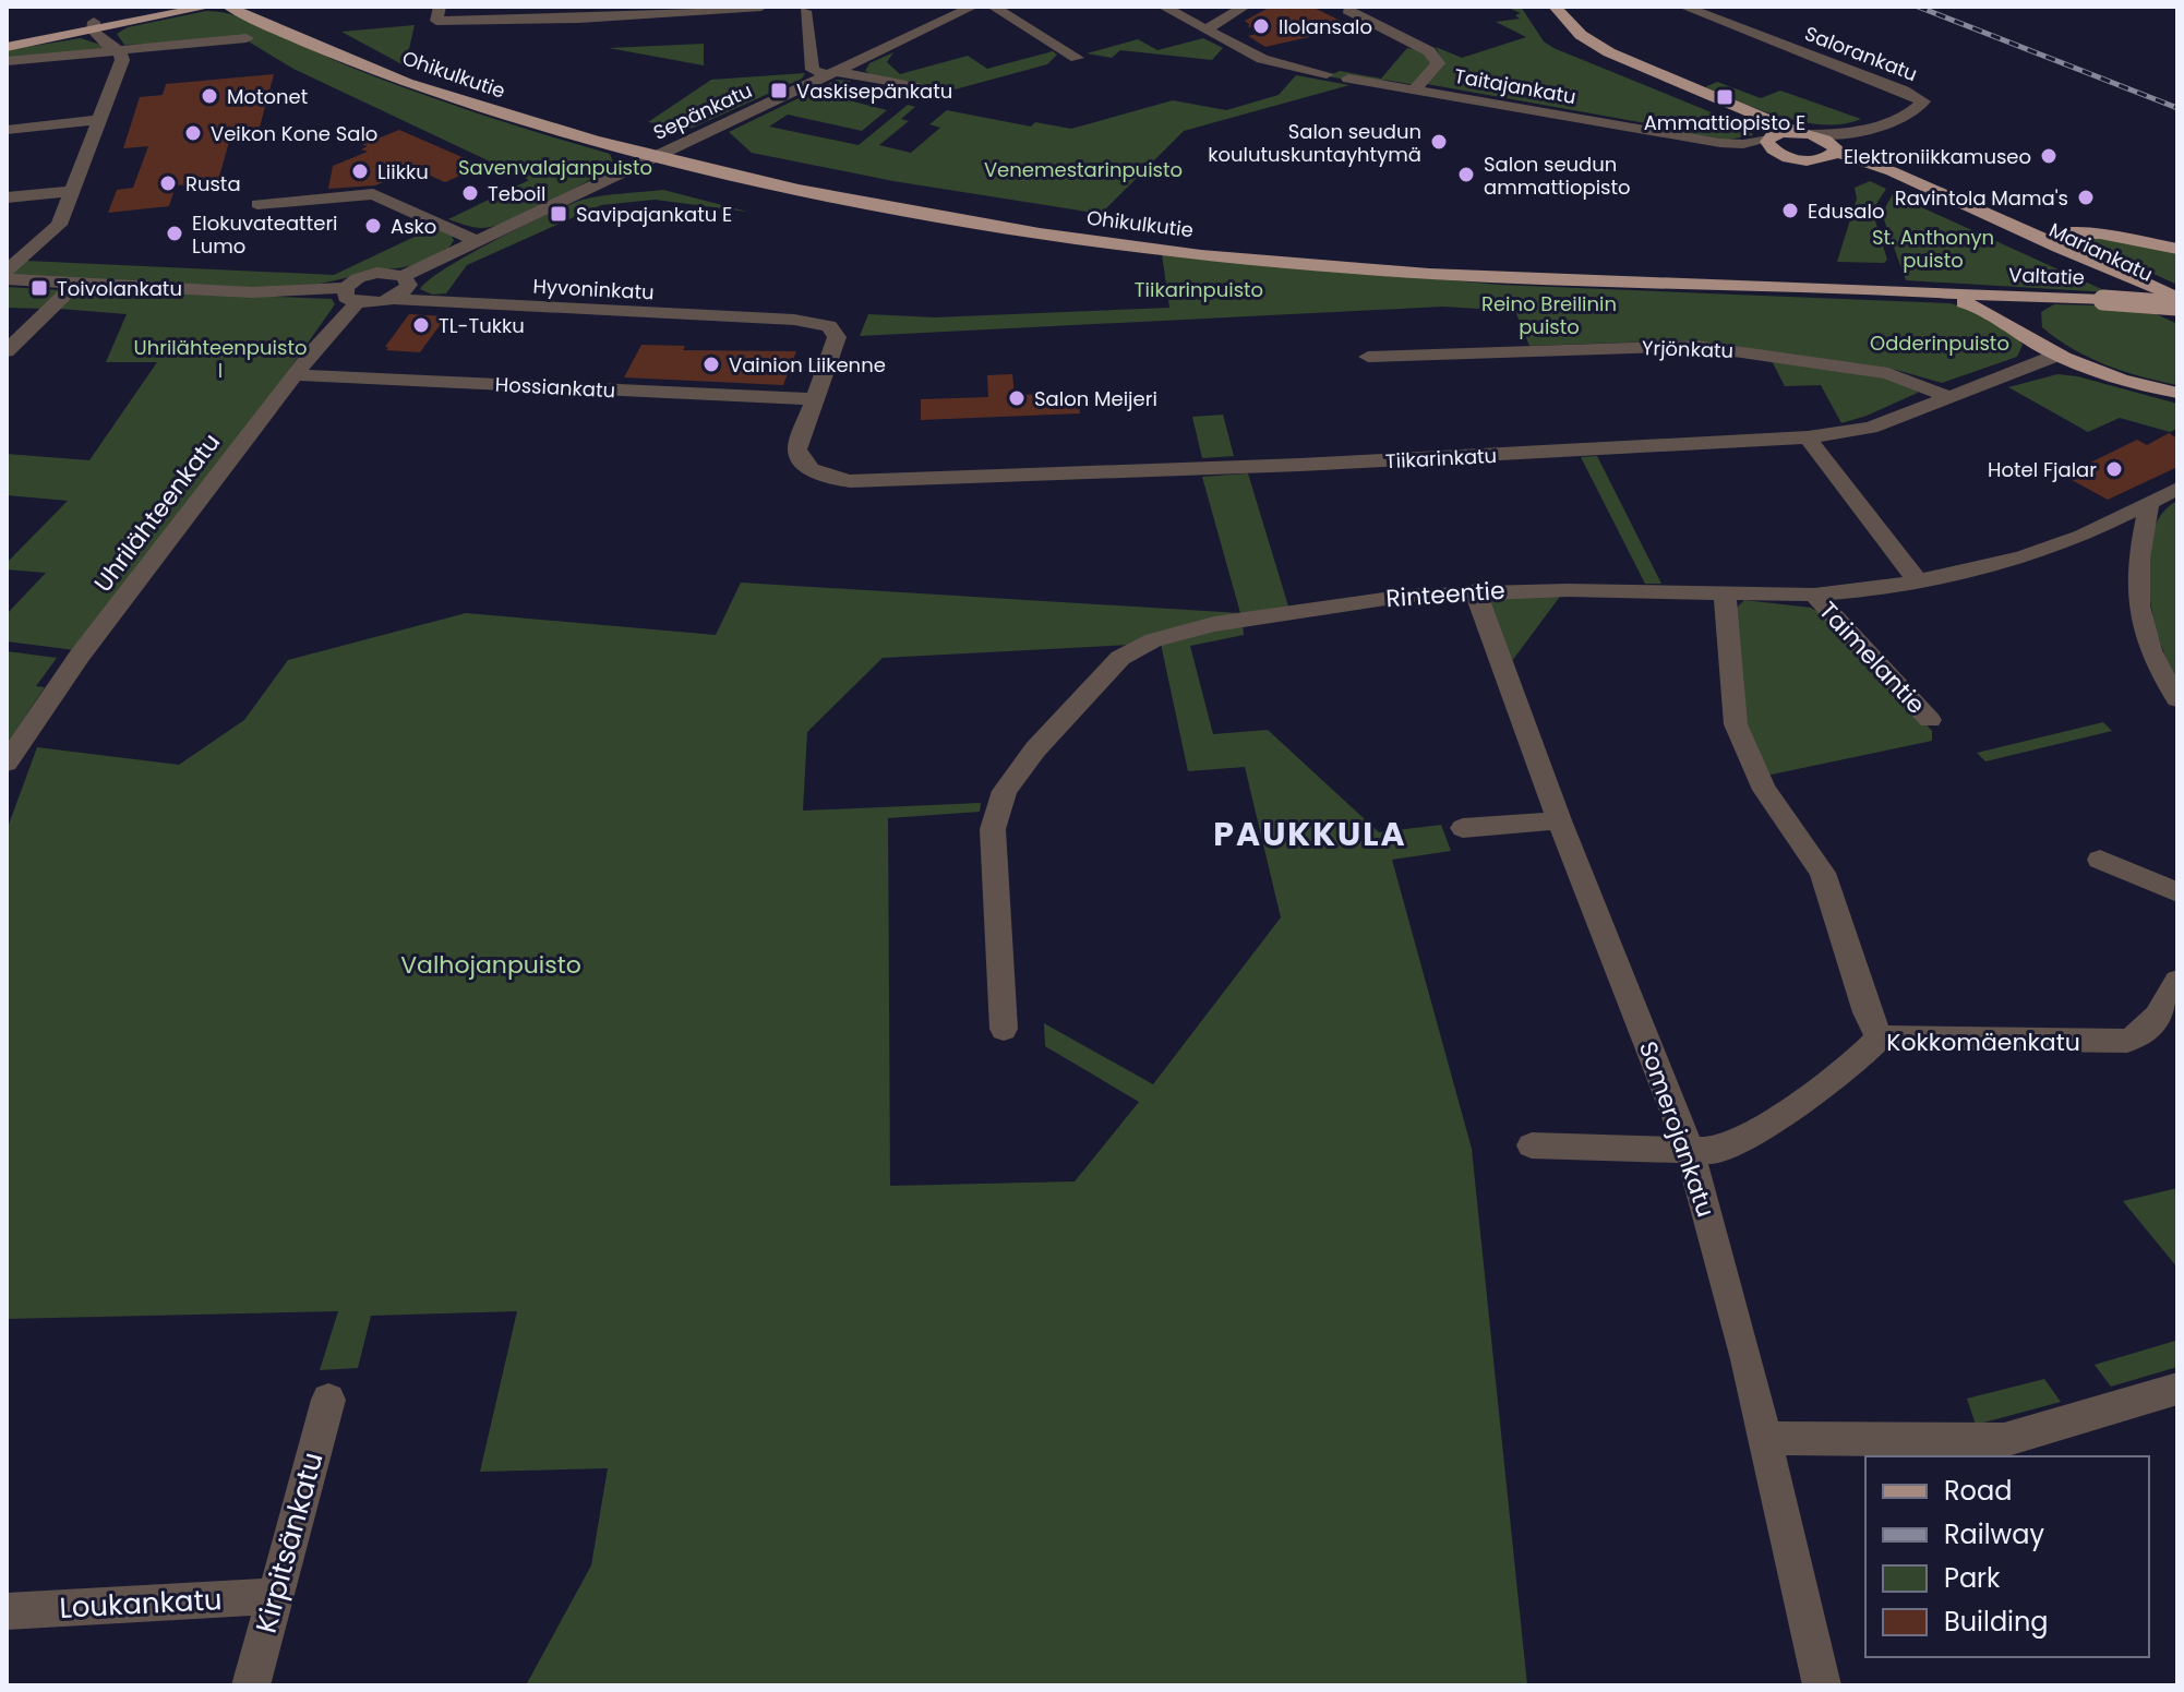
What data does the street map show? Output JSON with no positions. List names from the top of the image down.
{
  "streets": {
    "main road": ["Ohikulkutie", "Mariankatu", "Valtatie"],
    "street": [
      "Salorankatu",
      "Taitajankatu",
      "Sepänkatu",
      "Hyvoninkatu",
      "Yrjönkatu",
      "Hossiankatu",
      "Tiikarinkatu",
      "Uhrilähteenkatu",
      "Rinteentie",
      "Taimelantie",
      "Kokkomäenkatu",
      "Somerojankatu",
      "Kirpitsänkatu",
      "Loukankatu"
    ]
  },
  "crossings": [
    ["Salorankatu", "Mariankatu"],
    ["Ohikulkutie", "Sepänkatu"],
    ["Ohikulkutie", "Valtatie"],
    ["Taitajankatu", "Mariankatu"],
    ["Hyvoninkatu", "Hossiankatu"],
    ["Hyvoninkatu", "Tiikarinkatu"],
    ["Hyvoninkatu", "Uhrilähteenkatu"],
    ["Yrjönkatu", "Tiikarinkatu"],
    ["Hossiankatu", "Tiikarinkatu"],
    ["Hossiankatu", "Uhrilähteenkatu"],
    ["Rinteentie", "Taimelantie"],
    ["Rinteentie", "Somerojankatu"],
    ["Kokkomäenkatu", "Somerojankatu"],
    ["Kirpitsänkatu", "Loukankatu"]
  ],
  "districts": ["PAUKKULA"],
  "parks": [
    "Savenvalajanpuisto",
    "Venemestarinpuisto",
    "St. Anthonyn puisto",
    "Tiikarinpuisto",
    "Reino Breilinin puisto",
    "Odderinpuisto",
    "Uhrilähteenpuisto I",
    "Valhojanpuisto"
  ],
  "places": {
    "other": [
      "Ilolansalo",
      "Motonet",
      "Veikon Kone Salo",
      "Salon seudun koulutuskuntayhtymä",
      "Elektroniikkamuseo",
      "Liikku",
      "Salon seudun ammattiopisto",
      "Rusta",
      "Teboil",
      "Ravintola Mama's",
      "Edusalo",
      "Asko",
      "Elokuvateatteri Lumo",
      "TL-Tukku",
      "Vainion Liikenne",
      "Salon Meijeri",
      "Hotel Fjalar"
    ],
    "transit": [
      "Vaskisepänkatu",
      "Ammattiopisto E",
      "Savipajankatu E",
      "Toivolankatu"
    ]
  },
  "legend": [
    "Road",
    "Railway",
    "Park",
    "Building"
  ]
}
